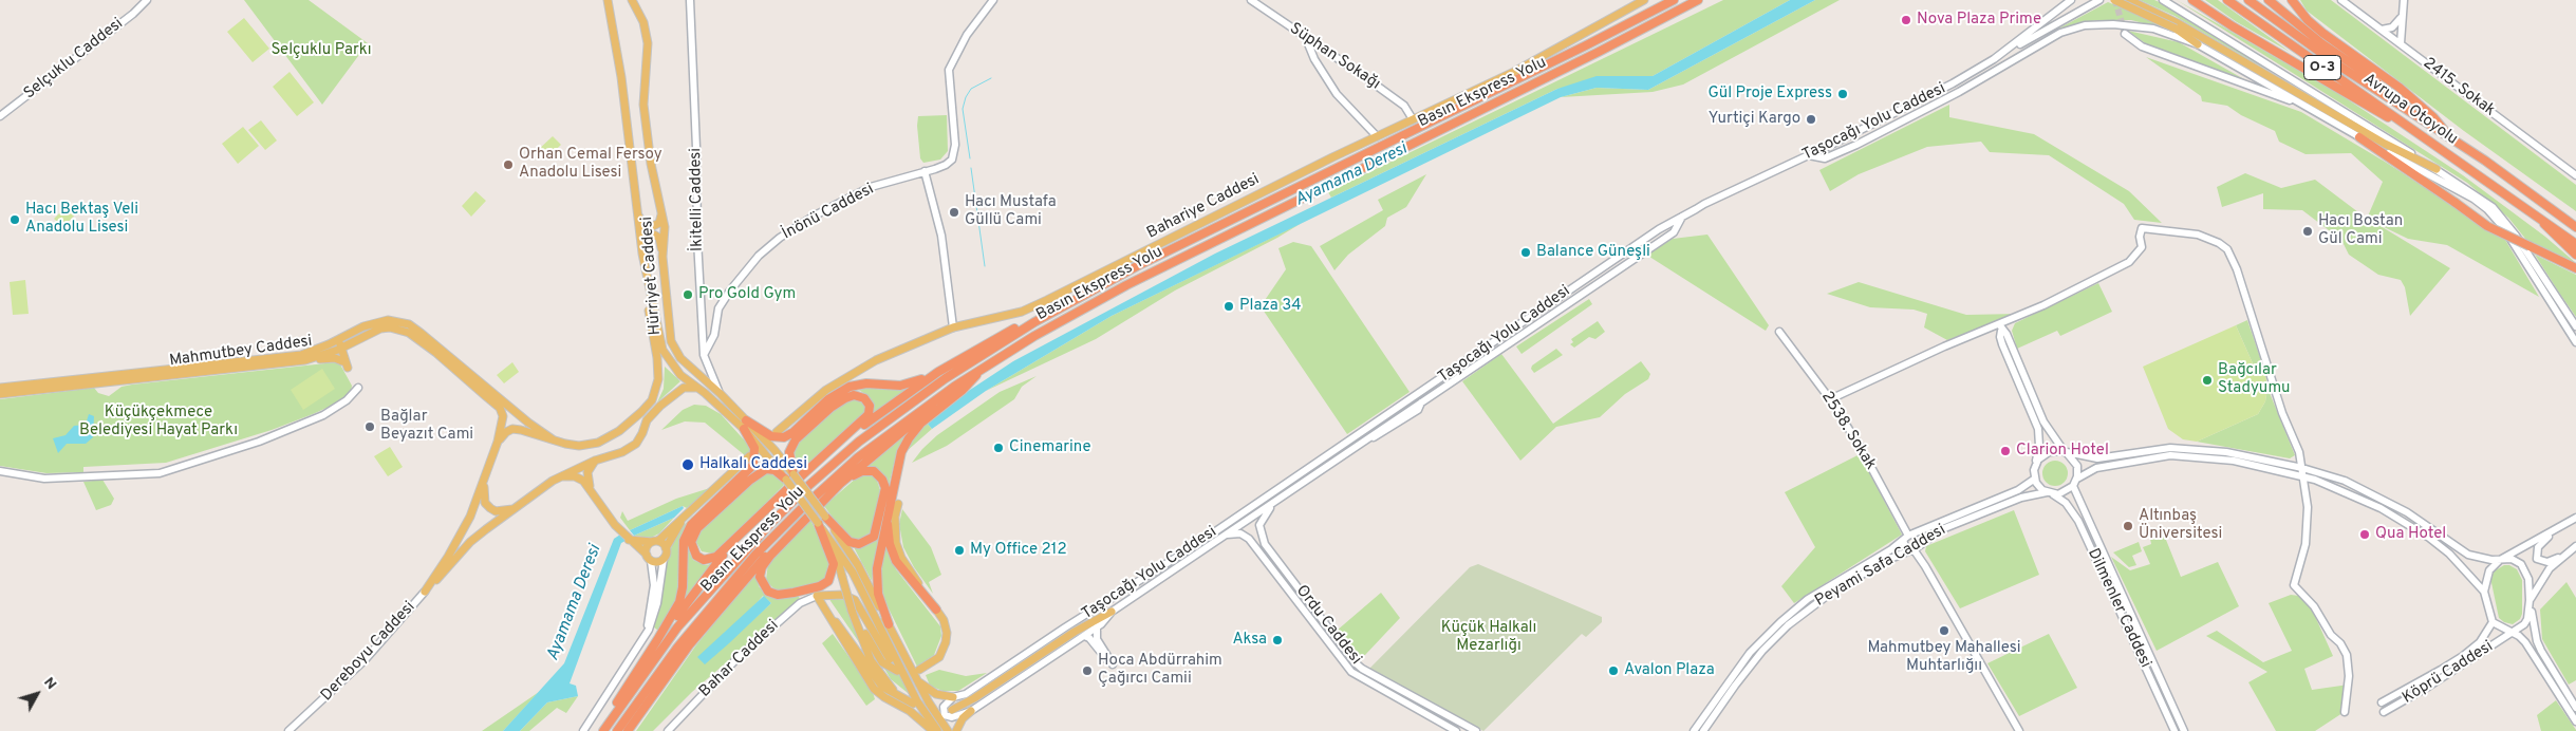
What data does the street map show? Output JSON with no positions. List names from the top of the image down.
{
  "streets": {
    "highway": ["O-3", "Basın Ekspress Yolu", "Avrupa Otoyolu"],
    "main road": [
      "Süphan Sokağı",
      "Selçuklu Caddesi",
      "2415. Sokak",
      "Taşocağı Yolu Caddesi",
      "İkitelli Caddesi",
      "Bahariye Caddesi",
      "İnönü Caddesi",
      "Hürriyet Caddesi",
      "Mahmutbey Caddesi",
      "2538. Sokak",
      "Peyami Safa Caddesi",
      "Dilmenler Caddesi",
      "Ordu Caddesi",
      "Dereboyu Caddesi",
      "Bahar Caddesi",
      "Köprü Caddesi"
    ]
  },
  "crossings": [
    ["Süphan Sokağı", "Bahariye Caddesi"],
    ["Taşocağı Yolu Caddesi", "Ordu Caddesi"],
    ["İkitelli Caddesi", "İnönü Caddesi"],
    ["İkitelli Caddesi", "Hürriyet Caddesi"],
    ["Mahmutbey Caddesi", "Dereboyu Caddesi"],
    ["2538. Sokak", "Peyami Safa Caddesi"],
    ["Peyami Safa Caddesi", "Dilmenler Caddesi"]
  ],
  "water": ["Ayamama Deresi"],
  "parks": ["Selçuklu Parkı", "Küçükçekmece Belediyesi Hayat Parkı", "Küçük Halkalı Mezarlığı"],
  "places": [
    "Nova Plaza Prime",
    "Gül Proje Express",
    "Yurtiçi Kargo",
    "Orhan Cemal Fersoy Anadolu Lisesi",
    "Hacı Mustafa Güllü Cami",
    "Hacı Bektaş Veli Anadolu Lisesi",
    "Hacı Bostan Gül Cami",
    "Balance Güneşli",
    "Pro Gold Gym",
    "Plaza 34",
    "Bağcılar Stadyumu",
    "Bağlar Beyazıt Cami",
    "Cinemarine",
    "Clarion Hotel",
    "Halkalı Caddesi",
    "Altınbaş Üniversitesi",
    "Qua Hotel",
    "My Office 212",
    "Mahmutbey Mahallesi Muhtarlığıı",
    "Aksa",
    "Hoca Abdürrahim Çağırcı Camii",
    "Avalon Plaza"
  ],
  "north": "top right"
}
